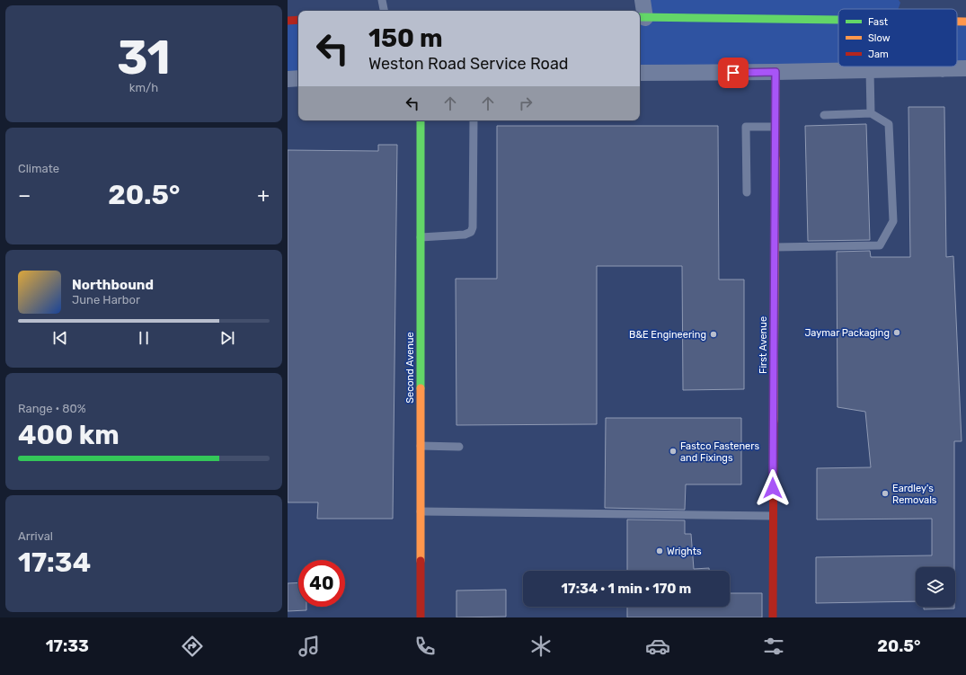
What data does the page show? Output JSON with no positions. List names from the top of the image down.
{
  "streets": {
    "street": ["First Avenue", "Second Avenue"]
  },
  "places": [
    "Jaymar Packaging",
    "B&E Engineering",
    "Fastco Fasteners and Fixings",
    "Eardley's Removals",
    "Wrights"
  ],
  "legend": ["Fast", "Slow", "Jam"],
  "page": {
    "tile": [
      ["31", "km/h"],
      "Climate",
      ["Range · 80%", "400 km"],
      ["Arrival", "17:34"]
    ],
    "turn": ["150 m", "Weston Road Service Road"],
    "heat": ["−", "20.5°", "+"],
    "song": ["Northbound", "June Harbor"],
    "limit": "40",
    "trip": "17:34 · 1 min · 170 m",
    "tabs": ["17:33", "20.5°"]
  }
}
